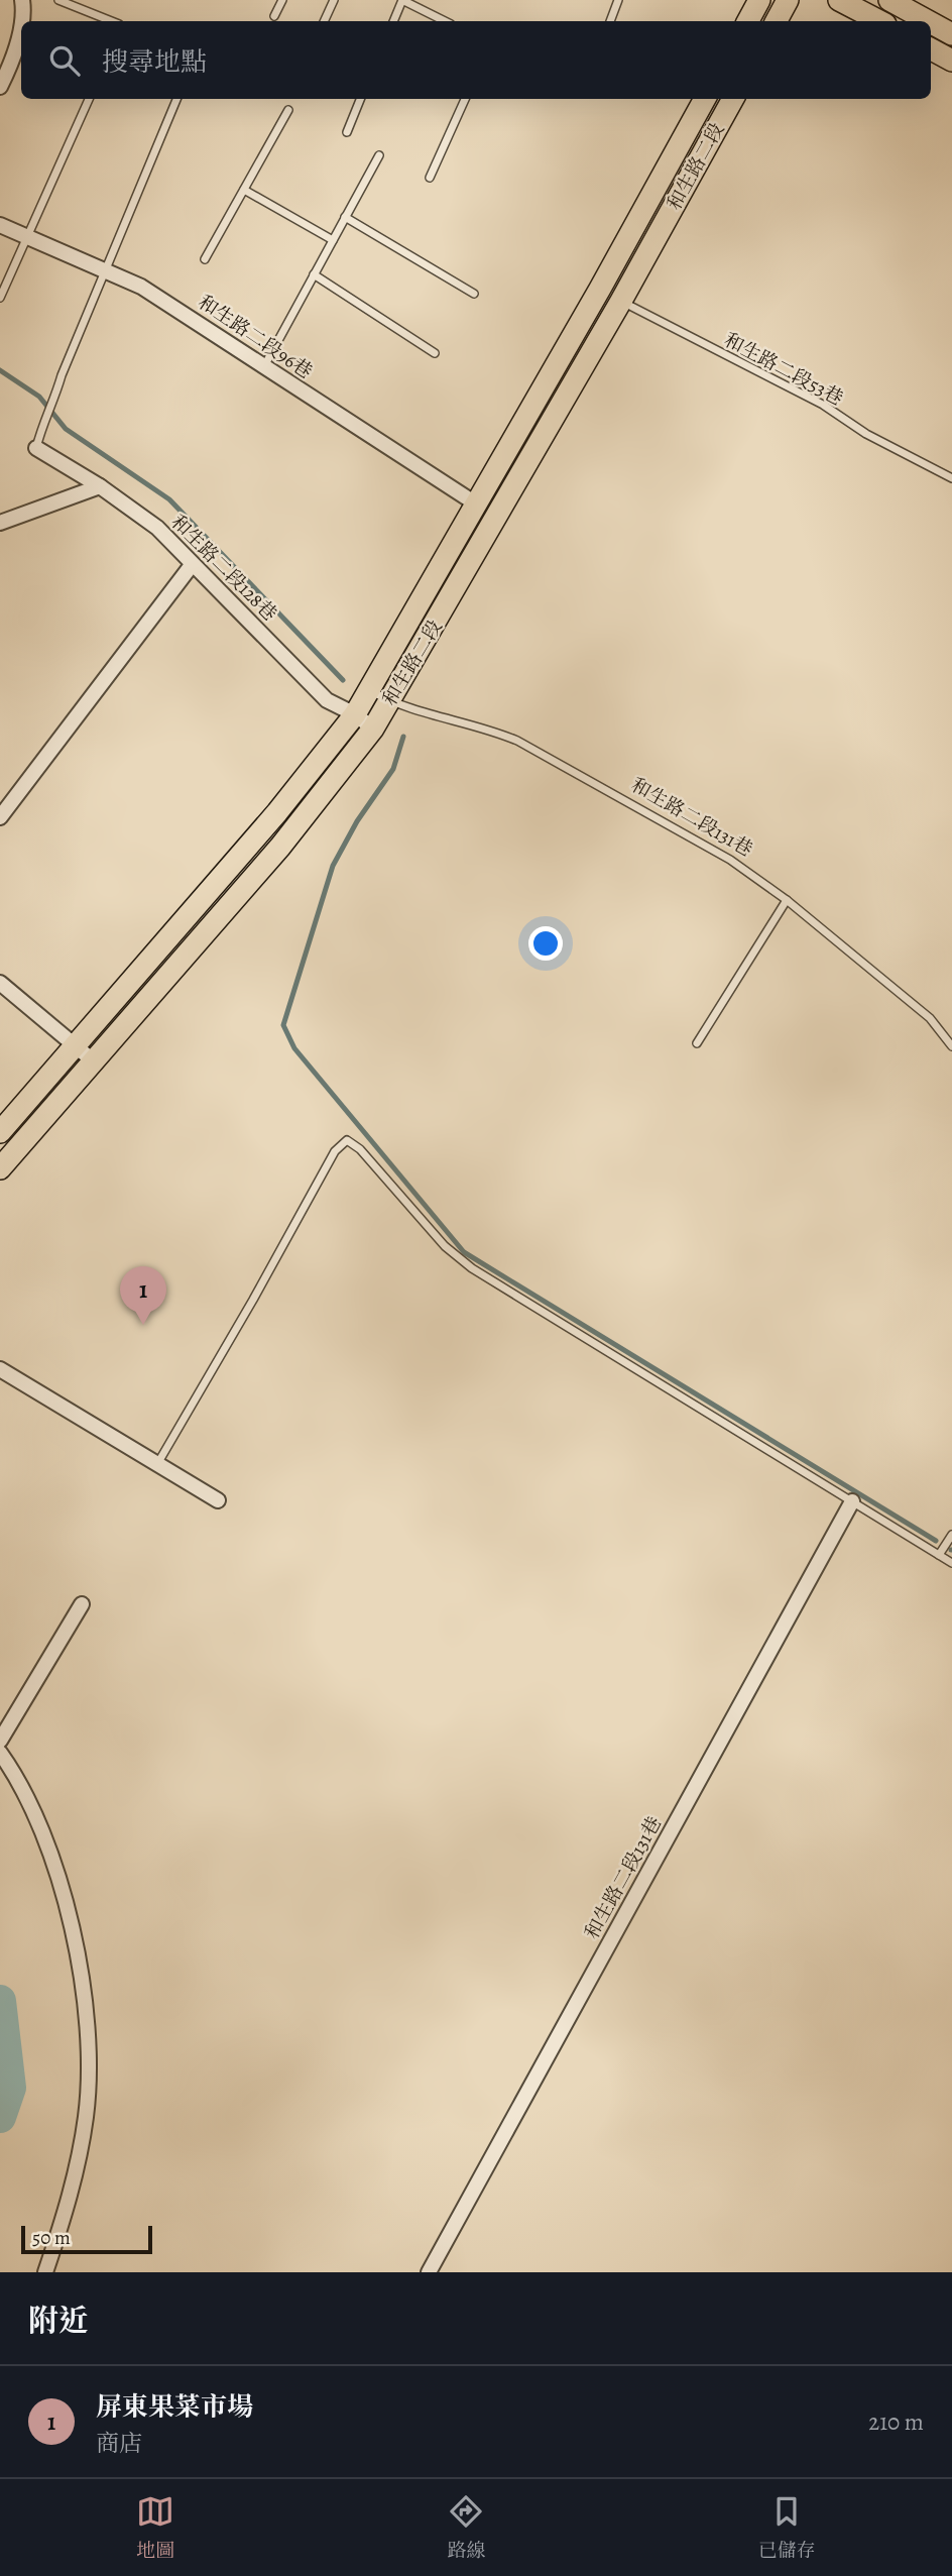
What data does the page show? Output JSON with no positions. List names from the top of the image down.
{
  "streets": {
    "main road": ["和生路二段"],
    "street": ["和生路二段96巷", "和生路二段128巷", "和生路二段131巷"],
    "lane": ["和生路二段53巷"]
  },
  "crossings": [
    ["和生路二段", "和生路二段96巷"],
    ["和生路二段", "和生路二段53巷"],
    ["和生路二段", "和生路二段128巷"],
    ["和生路二段", "和生路二段131巷"]
  ],
  "scale_bar": "50 m",
  "page": {
    "search": "搜尋地點",
    "pins": "1",
    "scale": "50 m",
    "heading": "附近",
    "list": [
      {
        "mark": "1",
        "name": "屏東果菜市場",
        "note": "商店",
        "value": "210 m"
      }
    ],
    "nav": ["地圖", "路線", "已儲存"]
  }
}
